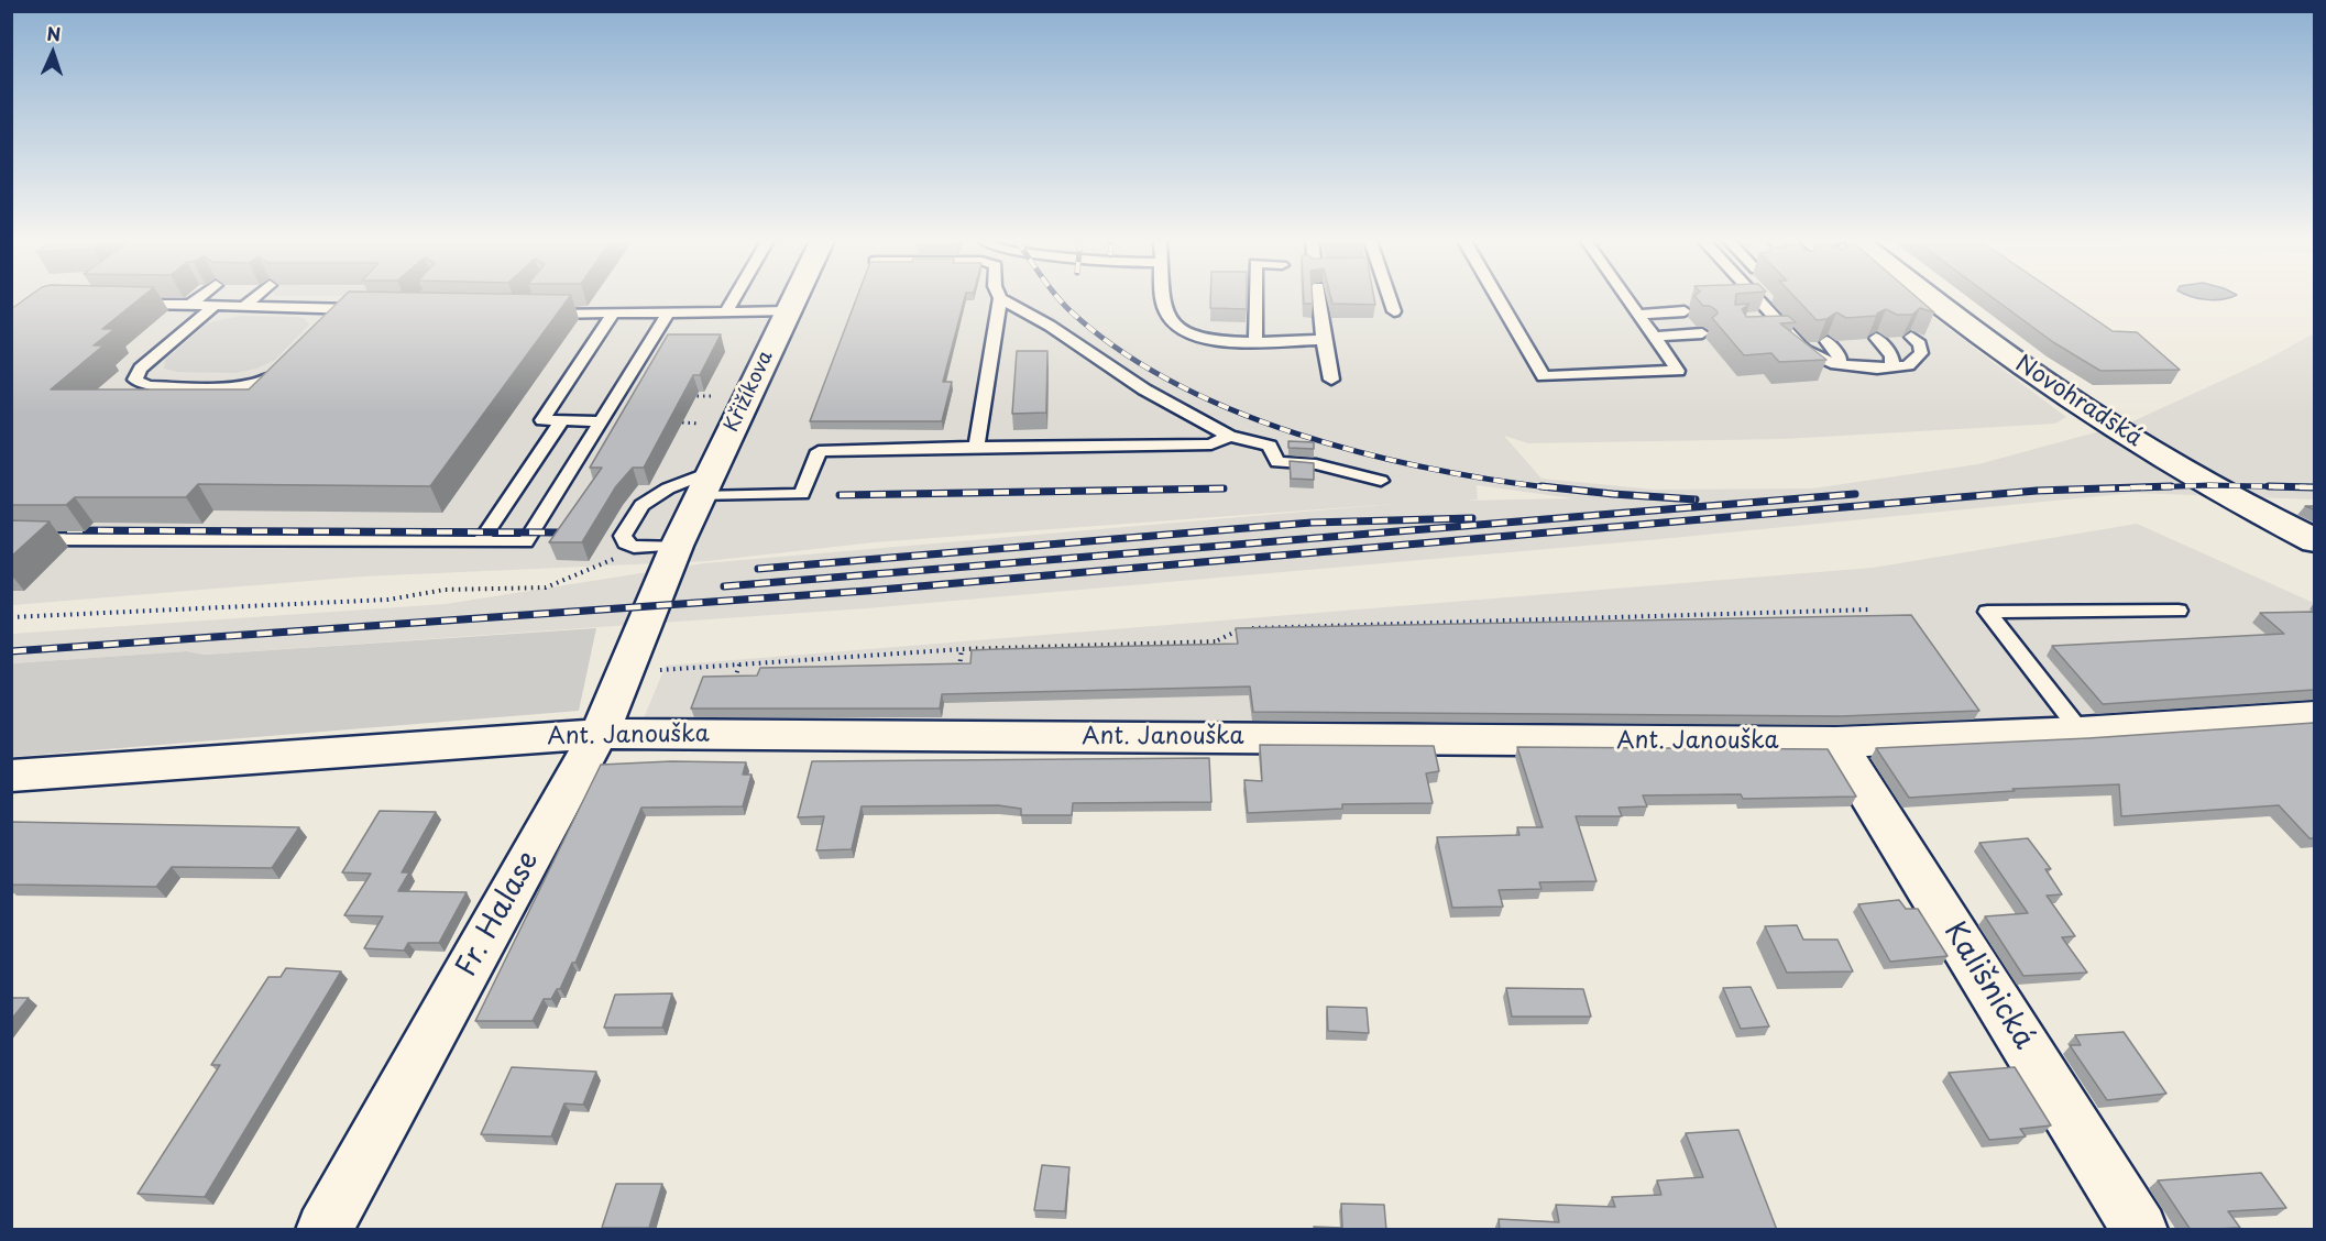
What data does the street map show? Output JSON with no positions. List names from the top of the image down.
{
  "streets": {
    "street": [
      "Křižíkova",
      "Novohradská",
      "Ant. Janouška",
      "Fr. Halase",
      "Kališnická"
    ]
  },
  "crossings": [
    ["Křižíkova", "Fr. Halase"],
    ["Ant. Janouška", "Fr. Halase"],
    ["Ant. Janouška", "Kališnická"]
  ],
  "north": "top"
}
